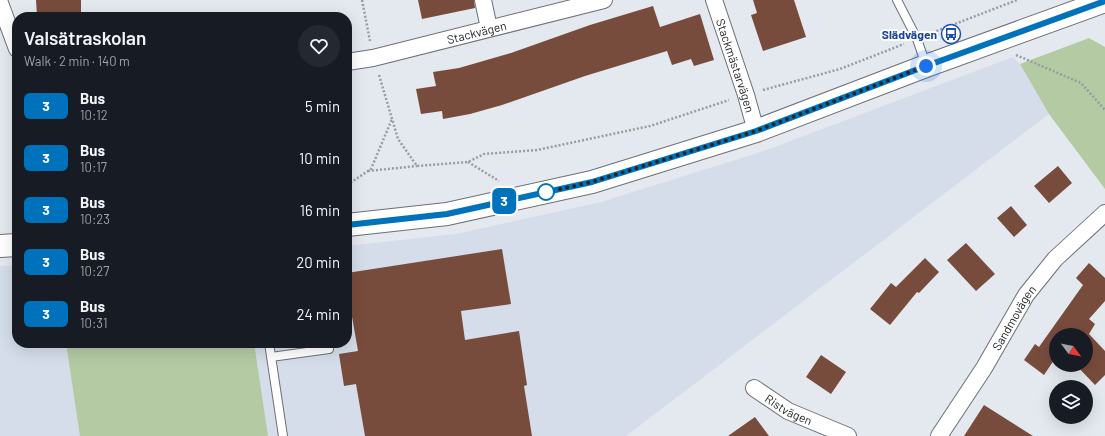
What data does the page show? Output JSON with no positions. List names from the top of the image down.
{
  "streets": {
    "street": [
      "Stackvägen",
      "Stackmästarvägen",
      "Sandmovägen",
      "Ristvägen"
    ]
  },
  "places": {
    "bus stop": ["Slädvägen"]
  },
  "lines": ["bus line 3"],
  "north": "bottom right",
  "page": {
    "on_map": "3",
    "heading": ["Valsätraskolan", "Walk · 2 min · 140 m"],
    "list": [
      {
        "mark": "3",
        "name": "Bus",
        "note": "10:12",
        "value": "5 min"
      },
      {
        "mark": "3",
        "name": "Bus",
        "note": "10:17",
        "value": "10 min"
      },
      {
        "mark": "3",
        "name": "Bus",
        "note": "10:23",
        "value": "16 min"
      },
      {
        "mark": "3",
        "name": "Bus",
        "note": "10:27",
        "value": "20 min"
      },
      {
        "mark": "3",
        "name": "Bus",
        "note": "10:31",
        "value": "24 min"
      }
    ]
  }
}
